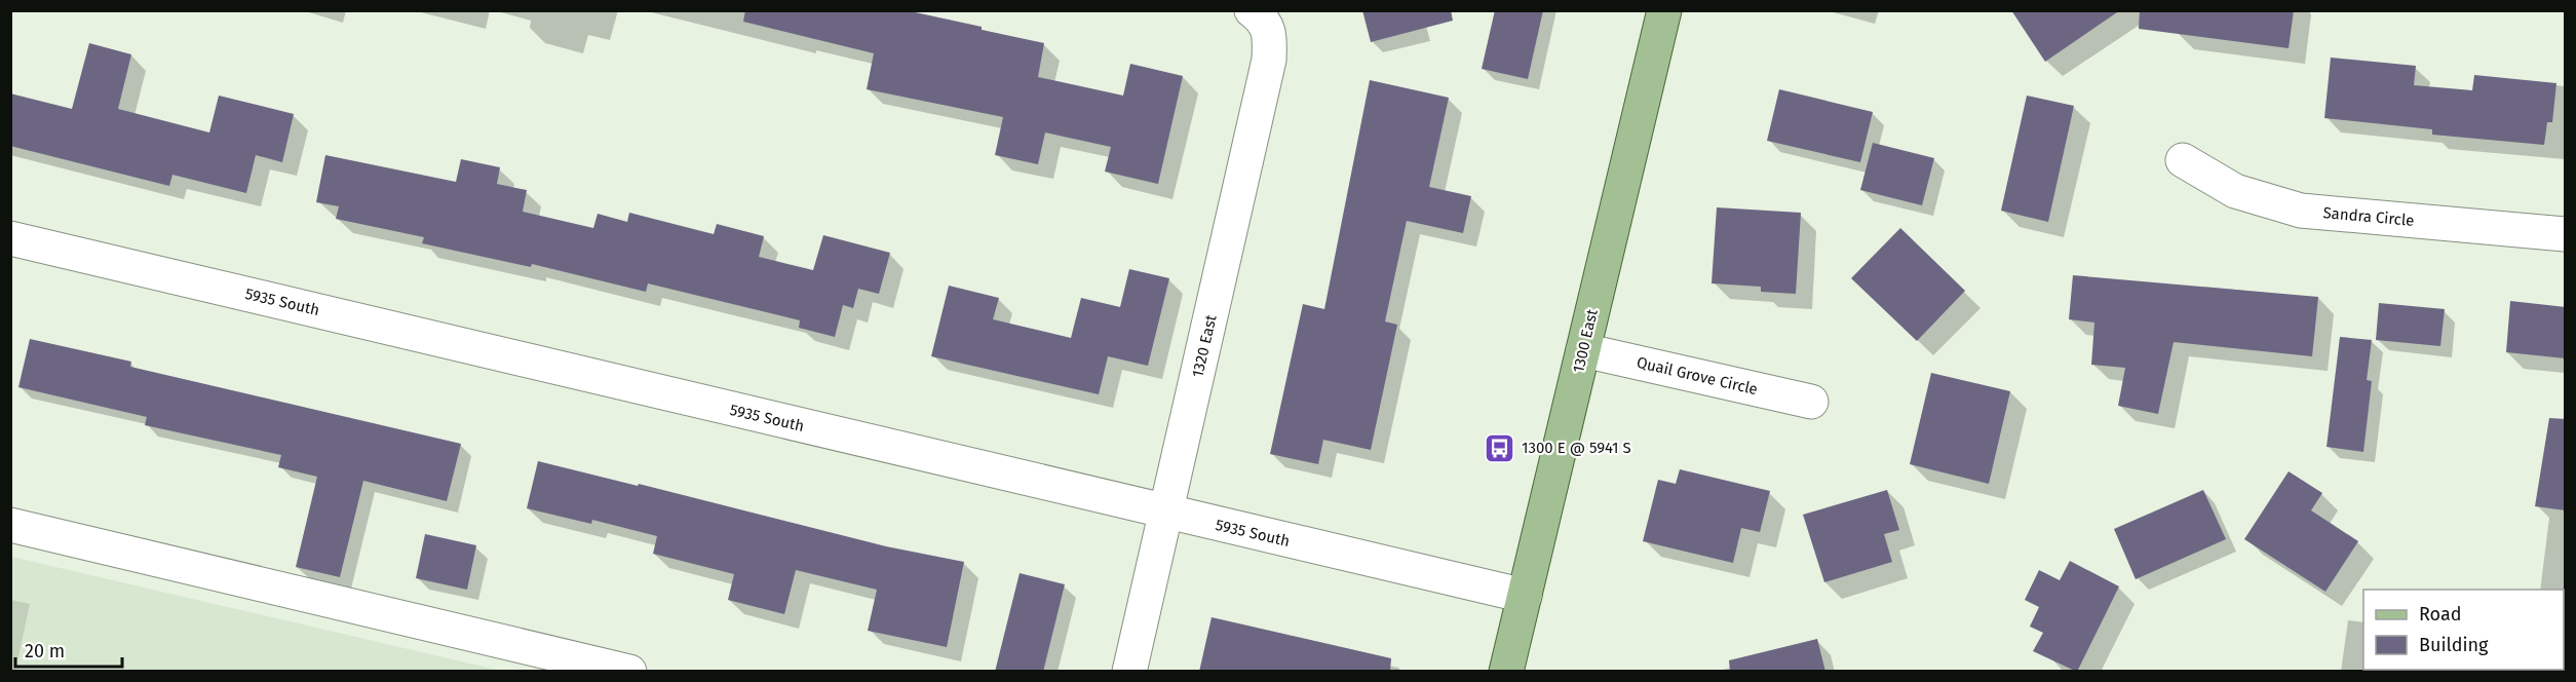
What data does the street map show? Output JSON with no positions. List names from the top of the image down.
{
  "streets": {
    "main road": ["1300 East"],
    "street": [
      "Sandra Circle",
      "5935 South",
      "1320 East",
      "Quail Grove Circle"
    ]
  },
  "crossings": [
    ["5935 South", "1300 East"],
    ["5935 South", "1320 East"],
    ["1300 East", "Quail Grove Circle"]
  ],
  "places": {
    "bus stop": ["1300 E @ 5941 S"]
  },
  "legend": ["Road", "Building"],
  "scale_bar": "20 m"
}
